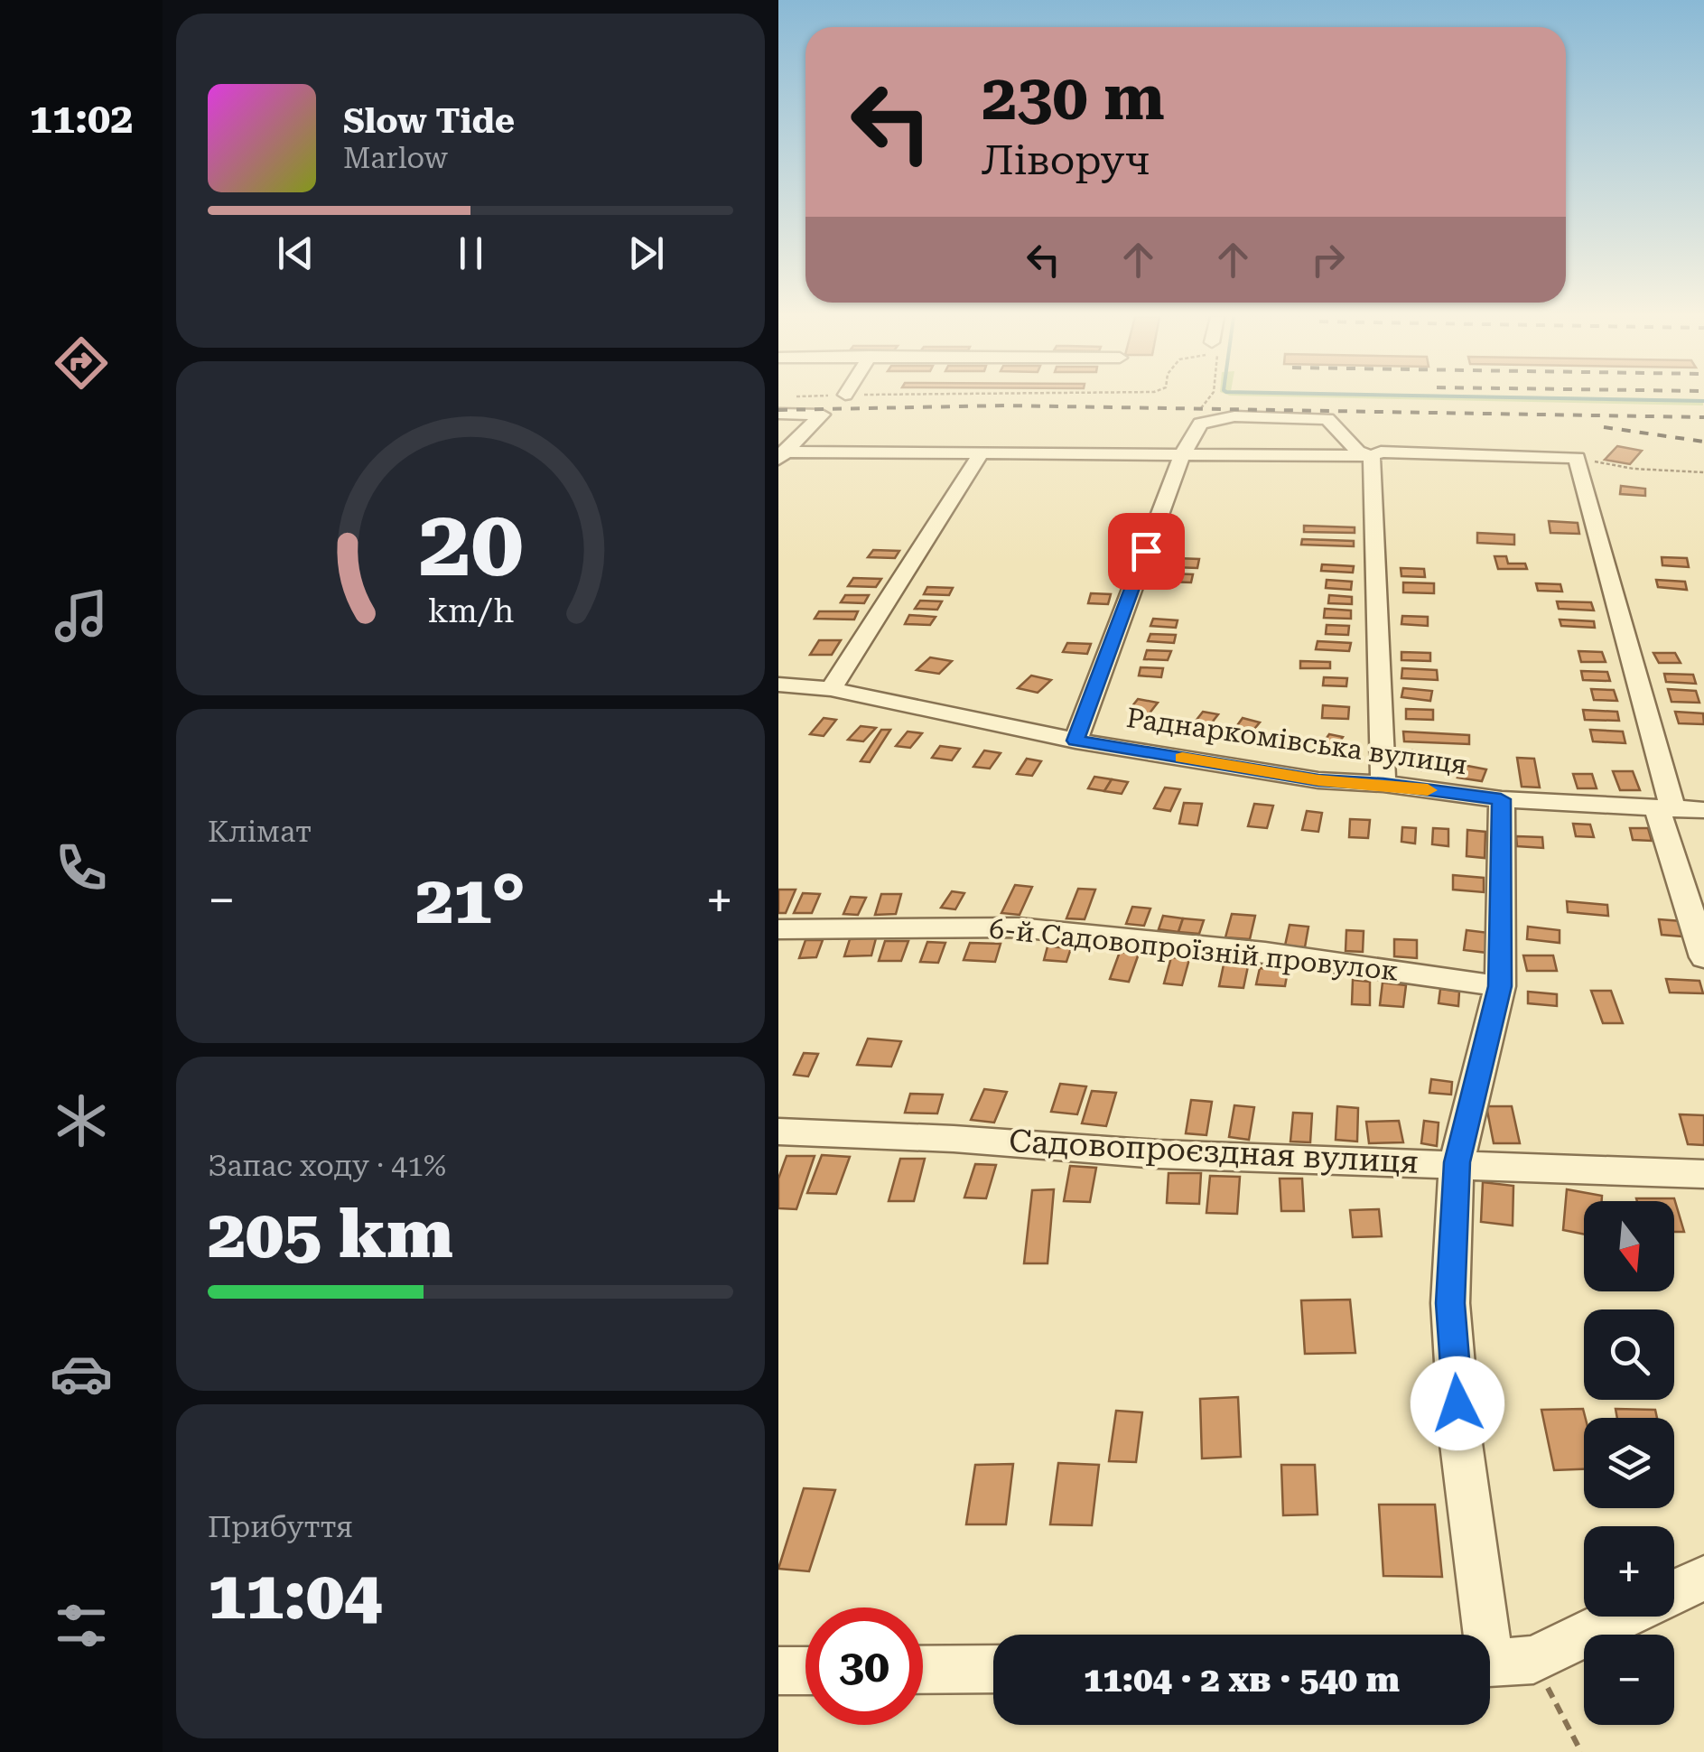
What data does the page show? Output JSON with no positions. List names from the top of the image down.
{
  "streets": {
    "street": ["Раднаркомівська вулиця", "6-й Садовопроїзній провулок", "Садовопроєздная вулиця"]
  },
  "north": "bottom",
  "page": {
    "tabs": "11:02",
    "turn": ["230 m", "Ліворуч"],
    "song": ["Slow Tide", "Marlow"],
    "tile": [
      "Клімат",
      ["Запас ходу · 41%", "205 km"],
      ["Прибуття", "11:04"]
    ],
    "heat": ["−", "21°", "+"],
    "map_buttons": ["+", "−"],
    "limit": "30",
    "trip": "11:04 · 2 хв · 540 m",
    "gauge": ["20", "km/h"]
  }
}
